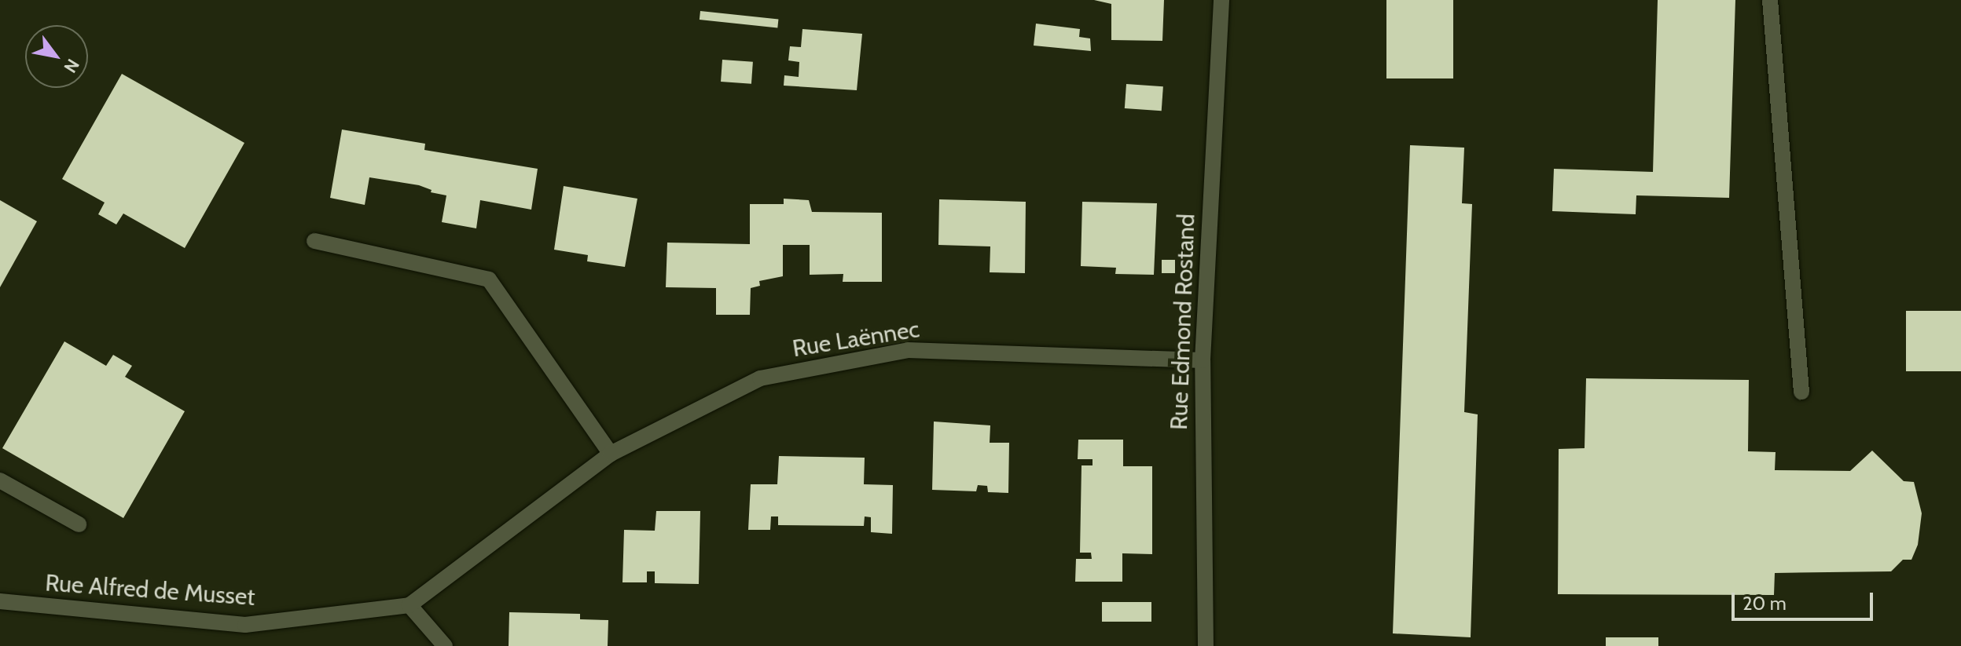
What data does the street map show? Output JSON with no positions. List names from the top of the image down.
{
  "streets": {
    "street": ["Rue Edmond Rostand", "Rue Laënnec", "Rue Alfred de Musset"]
  },
  "crossings": [
    ["Rue Edmond Rostand", "Rue Laënnec"],
    ["Rue Laënnec", "Rue Alfred de Musset"]
  ],
  "scale_bar": "20 m",
  "north": "bottom right"
}
